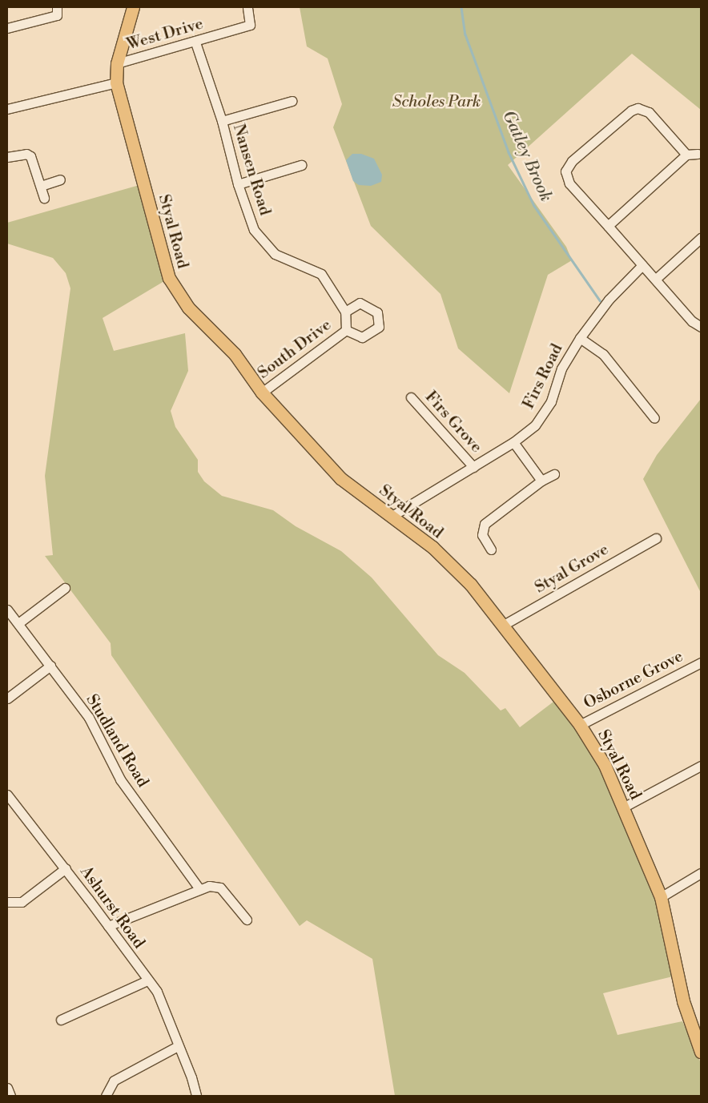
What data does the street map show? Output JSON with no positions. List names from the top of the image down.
{
  "streets": {
    "main road": ["Styal Road"],
    "street": [
      "West Drive",
      "Nansen Road",
      "South Drive",
      "Firs Road",
      "Firs Grove",
      "Styal Grove",
      "Osborne Grove",
      "Studland Road",
      "Ashurst Road"
    ]
  },
  "crossings": [
    ["West Drive", "Nansen Road"],
    ["West Drive", "Styal Road"],
    ["Nansen Road", "South Drive"],
    ["Styal Road", "South Drive"],
    ["Styal Road", "Firs Road"],
    ["Styal Road", "Styal Grove"],
    ["Styal Road", "Osborne Grove"],
    ["Firs Road", "Firs Grove"]
  ],
  "water": ["Gatley Brook"],
  "parks": ["Scholes Park"]
}
